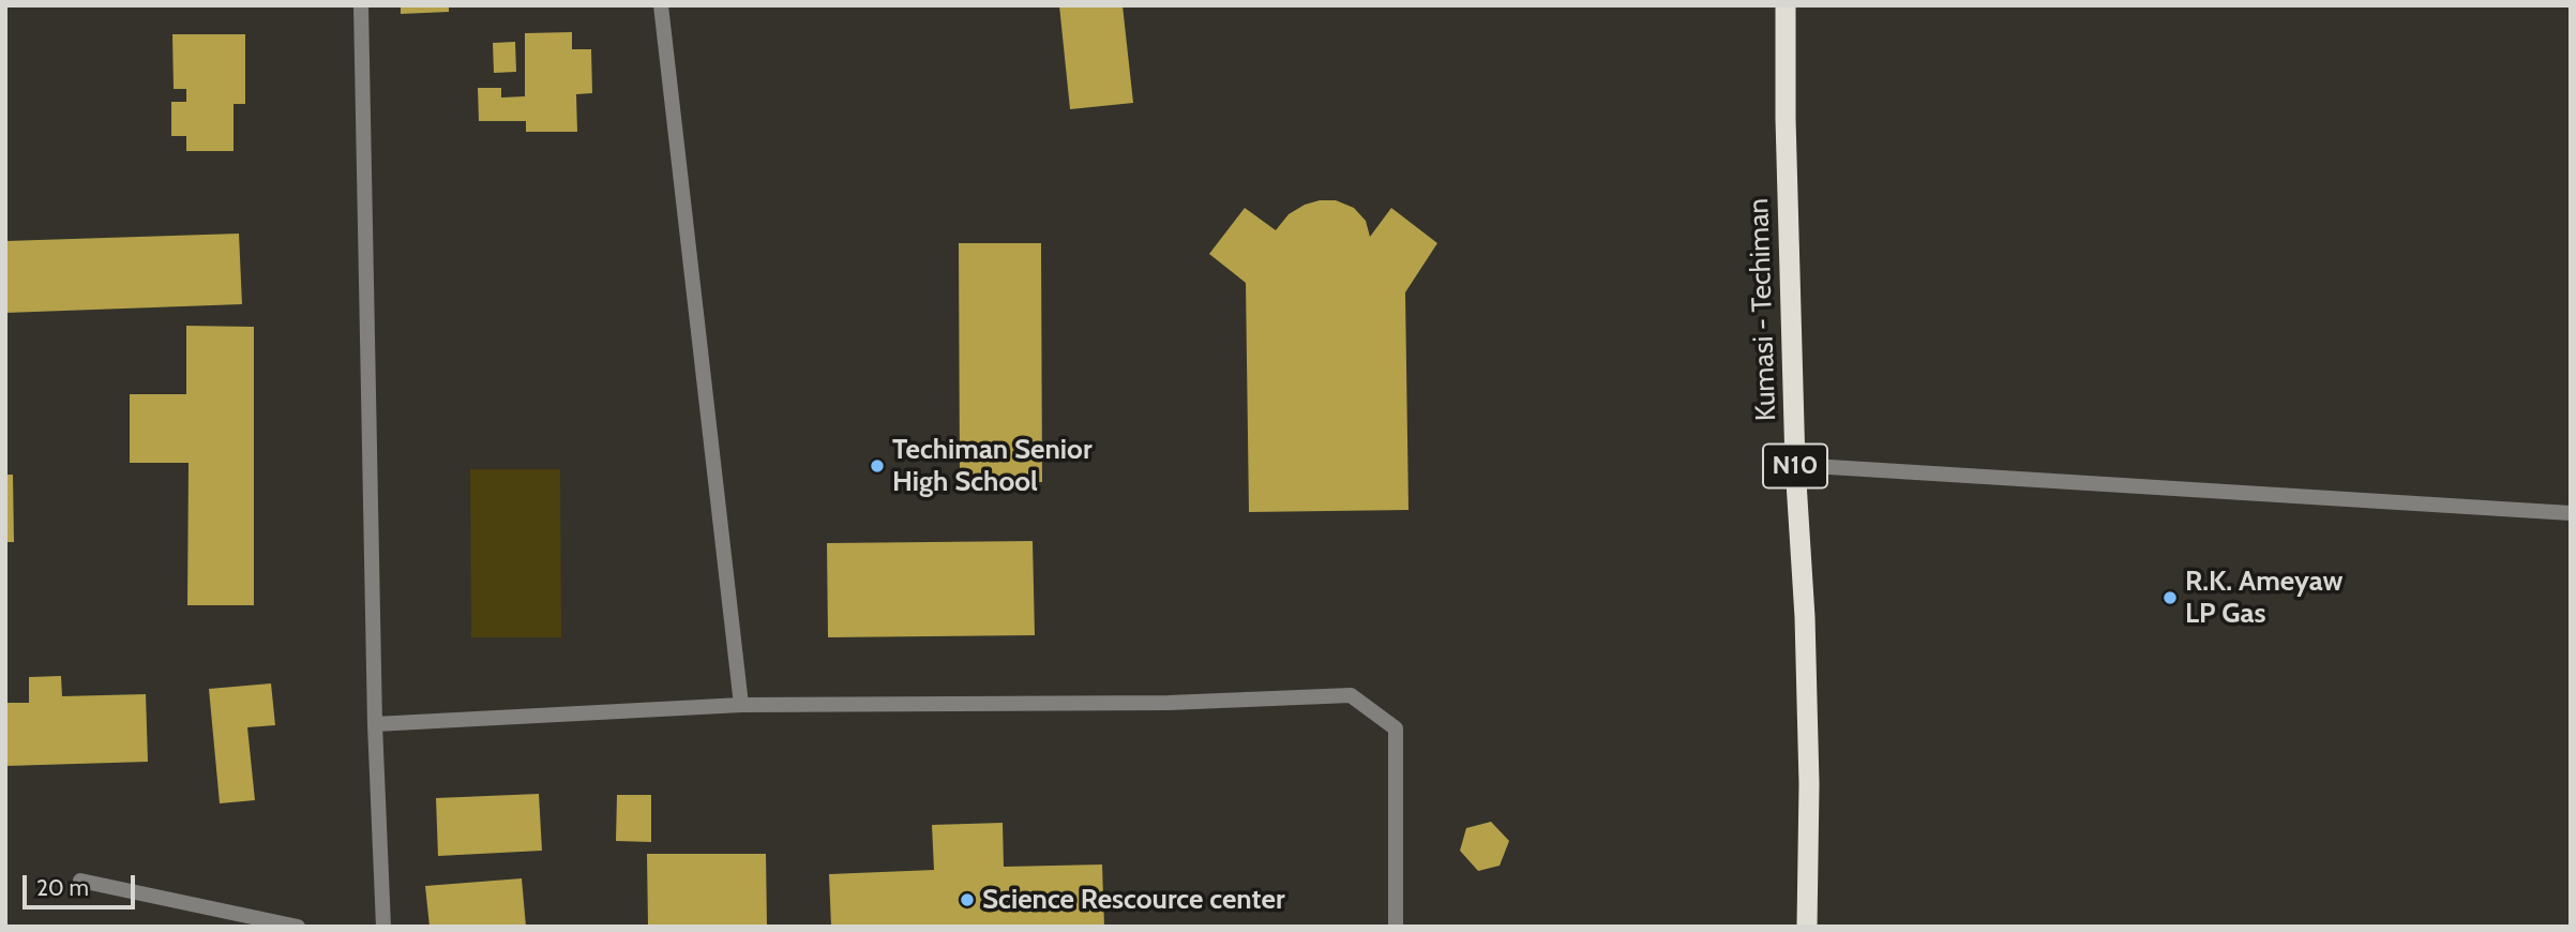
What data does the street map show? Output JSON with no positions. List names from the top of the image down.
{
  "streets": {
    "highway": ["Kumasi - Techiman", "N10"]
  },
  "places": ["Techiman Senior High School", "R.K. Ameyaw LP Gas", "Science Rescource center"],
  "scale_bar": "20 m"
}
